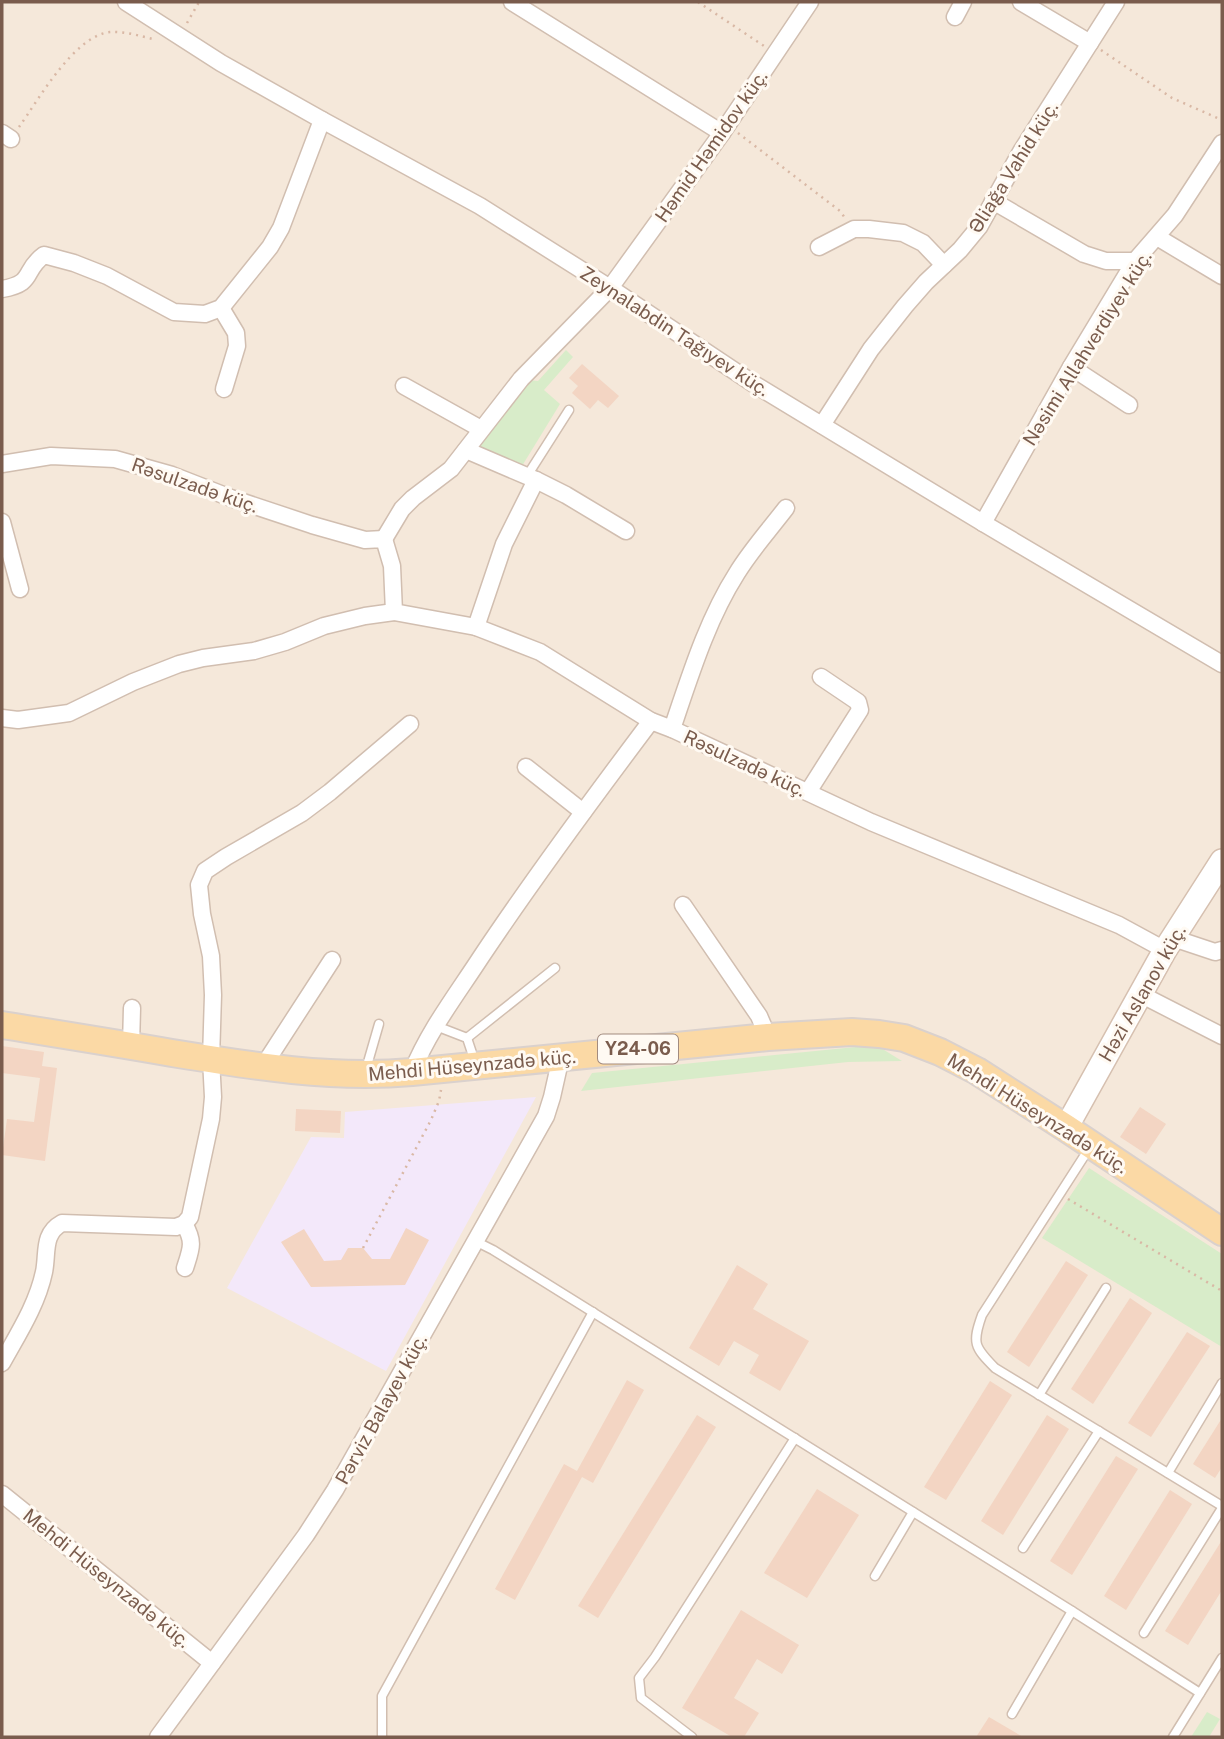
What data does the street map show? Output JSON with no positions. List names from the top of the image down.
{
  "streets": {
    "main road": ["Həzi Aslanov küç.", "Y24-06", "Mehdi Hüseynzadə küç."],
    "street": [
      "Həmid Həmidov küç.",
      "Əliağa Vahid küç.",
      "Zeynalabdin Tağıyev küç.",
      "Nəsimi Allahverdiyev küç.",
      "Rəsulzadə küç.",
      "Pərviz Balayev küç."
    ]
  },
  "crossings": [
    ["Həmid Həmidov küç.", "Zeynalabdin Tağıyev küç."],
    ["Əliağa Vahid küç.", "Zeynalabdin Tağıyev küç."],
    ["Zeynalabdin Tağıyev küç.", "Nəsimi Allahverdiyev küç."],
    ["Rəsulzadə küç.", "Həzi Aslanov küç."],
    ["Həzi Aslanov küç.", "Mehdi Hüseynzadə küç."],
    ["Mehdi Hüseynzadə küç.", "Pərviz Balayev küç."]
  ]
}
